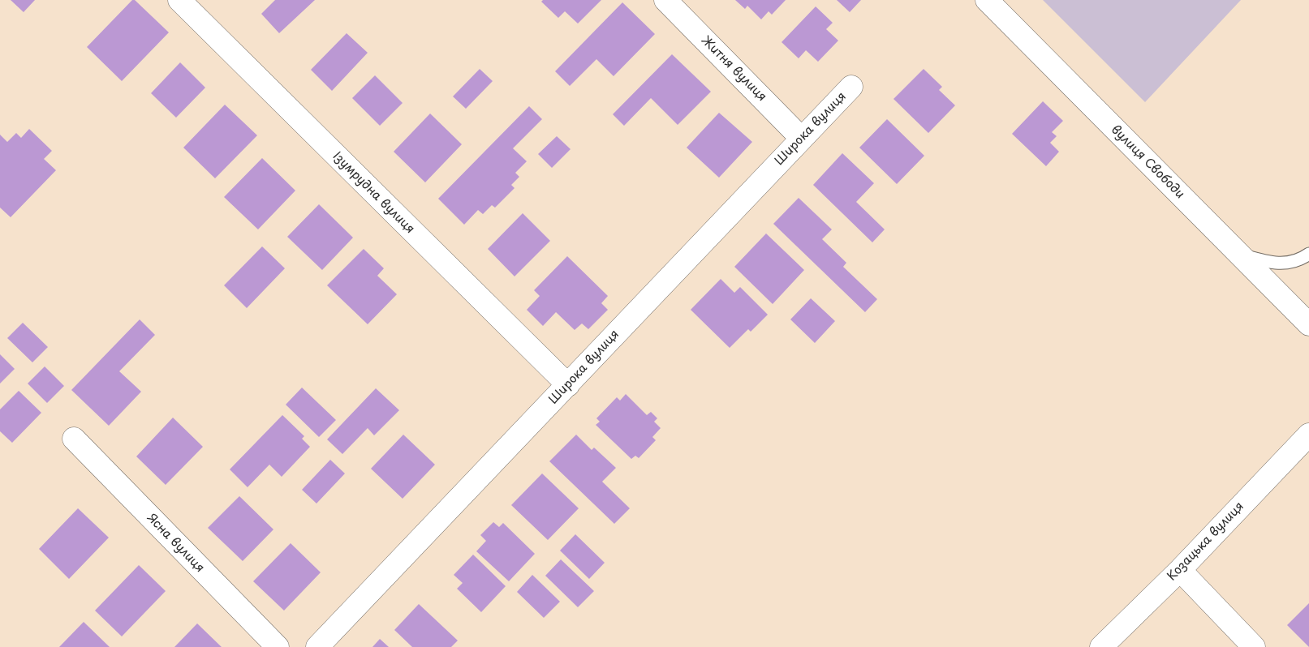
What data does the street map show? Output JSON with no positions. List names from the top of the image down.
{
  "streets": {
    "street": [
      "Житня вулиця",
      "Широка вулиця",
      "вулиця Свободи",
      "Ізумрудна вулиця",
      "Козацька вулиця",
      "Ясна вулиця"
    ]
  },
  "crossings": [
    ["Житня вулиця", "Широка вулиця"],
    ["Широка вулиця", "Ізумрудна вулиця"]
  ]
}
